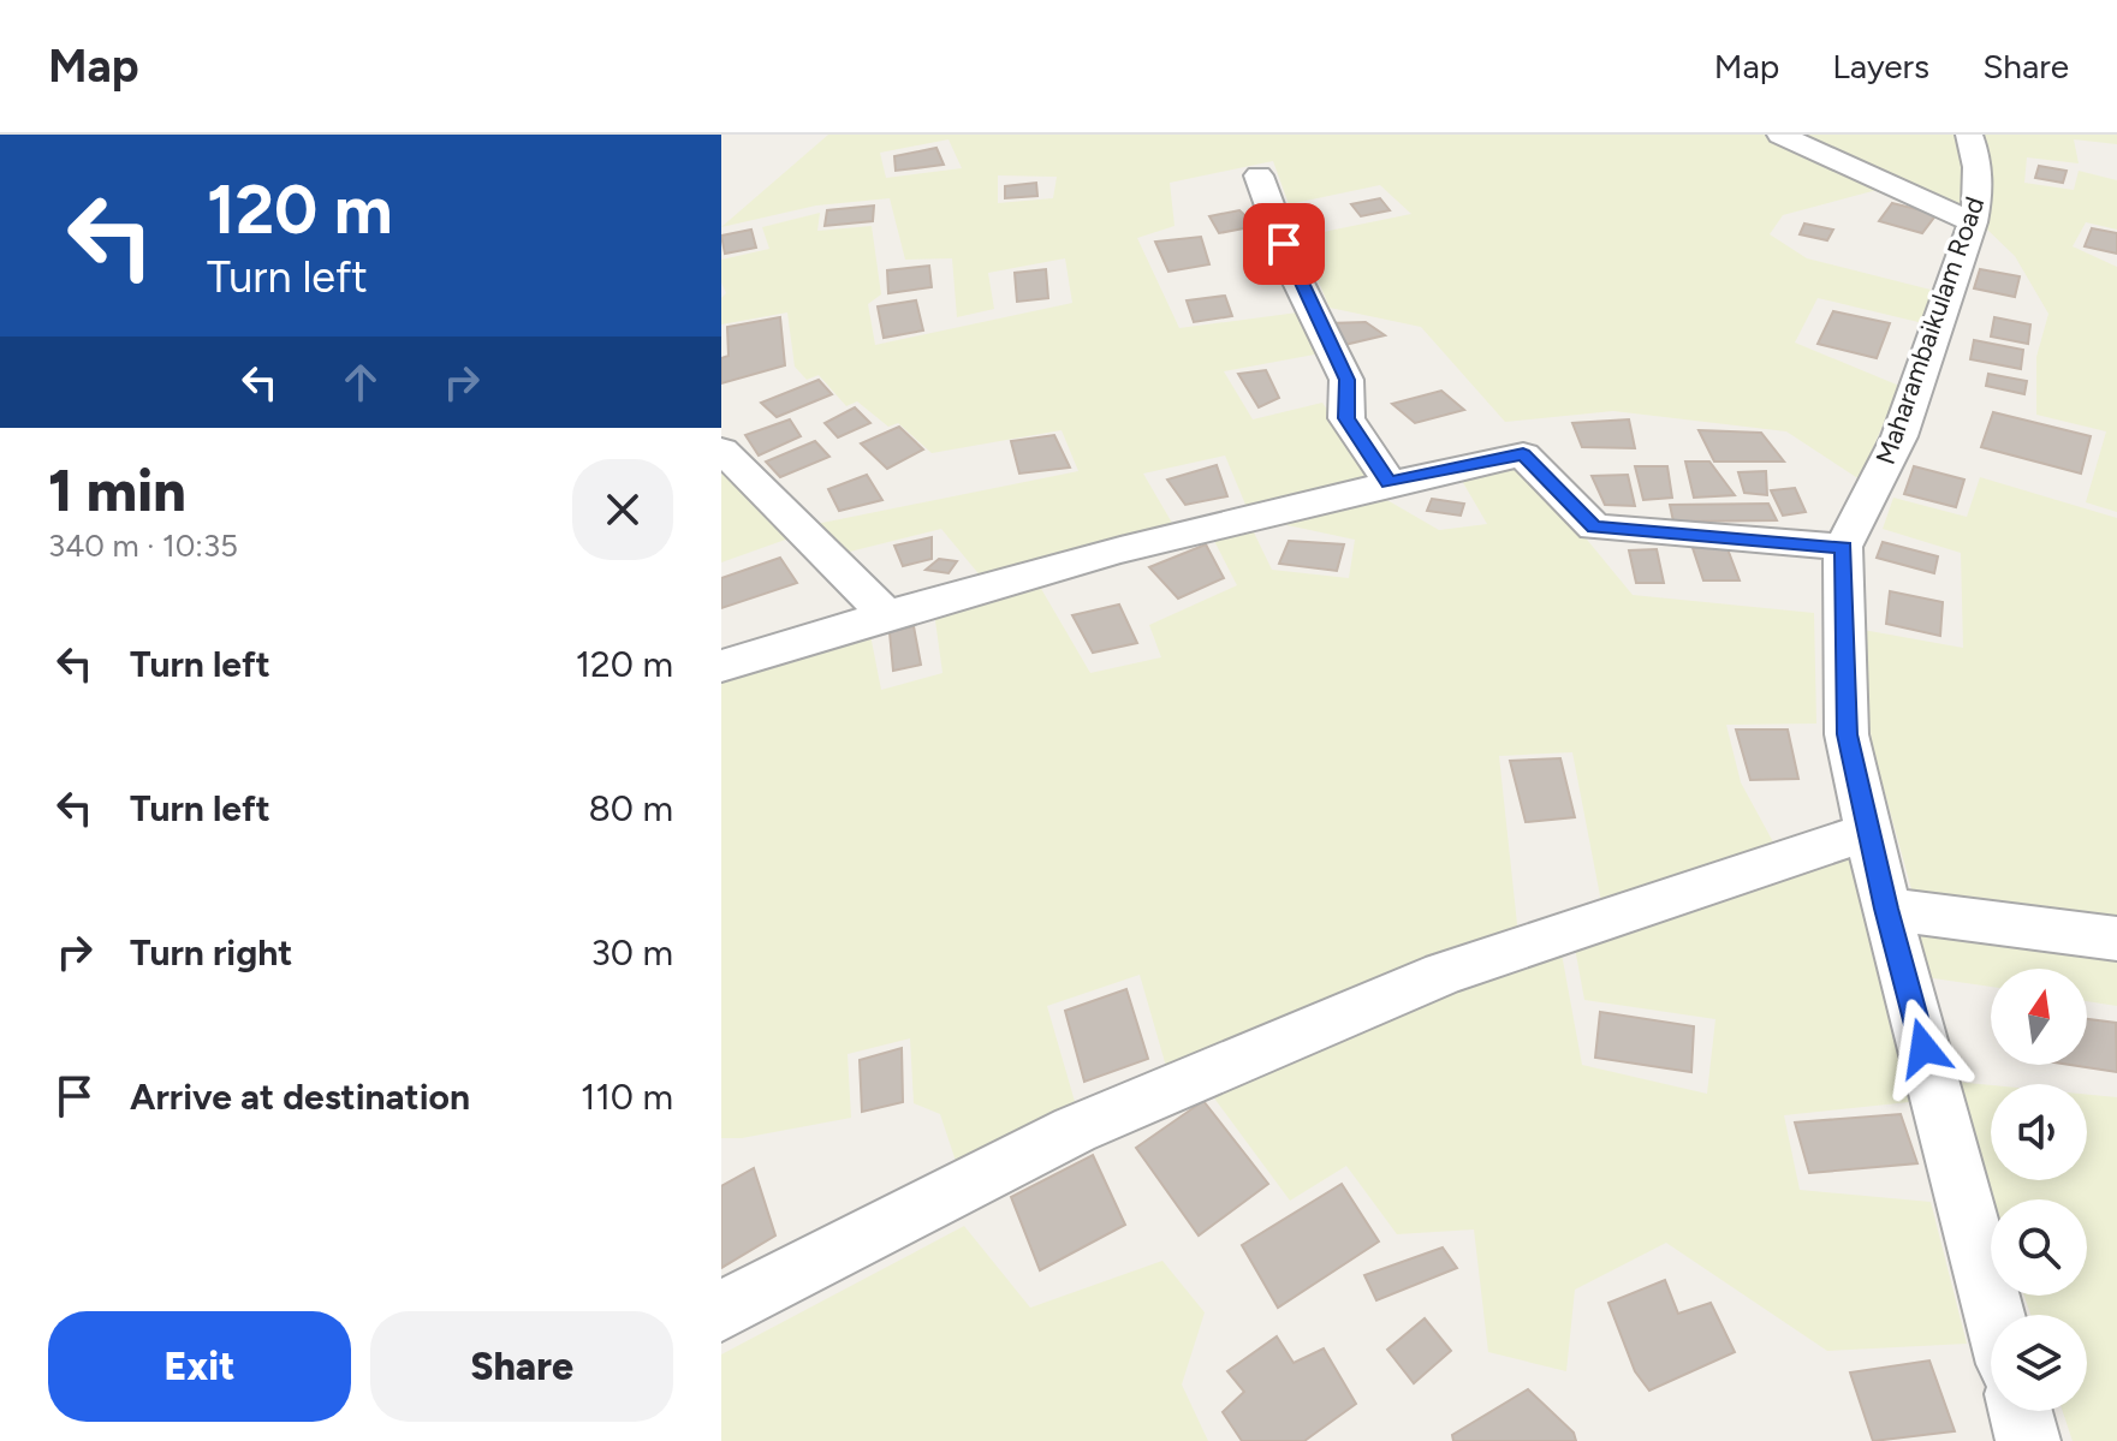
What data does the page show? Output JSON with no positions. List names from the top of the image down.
{
  "streets": {
    "street": ["Maharambaikulam Road"]
  },
  "north": "top",
  "page": {
    "header": "Map",
    "nav": ["Map", "Layers", "Share"],
    "turn": ["120 m", "Turn left"],
    "heading": ["1 min", "340 m · 10:35"],
    "list": [
      {
        "name": "Turn left",
        "value": "120 m"
      },
      {
        "name": "Turn left",
        "value": "80 m"
      },
      {
        "name": "Turn right",
        "value": "30 m"
      },
      {
        "name": "Arrive at destination",
        "value": "110 m"
      }
    ],
    "buttons": ["Exit", "Share"]
  }
}
